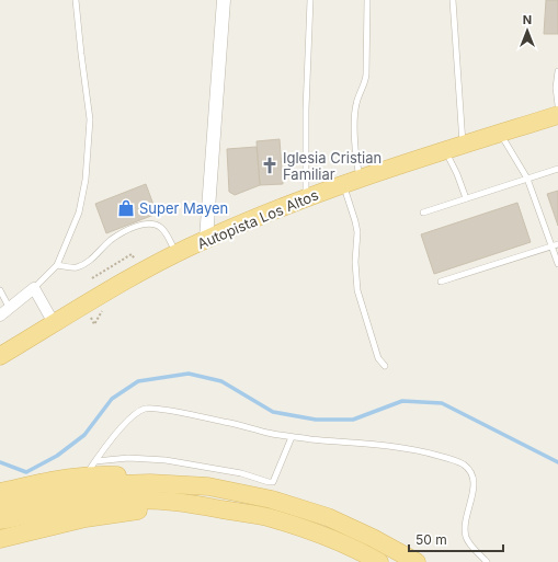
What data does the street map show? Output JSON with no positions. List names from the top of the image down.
{
  "streets": {
    "main road": ["Autopista Los Altos"]
  },
  "places": {
    "church": ["Iglesia Cristian Familiar"],
    "shop": ["Super Mayen"]
  },
  "scale_bar": "50 m",
  "north": "top"
}
